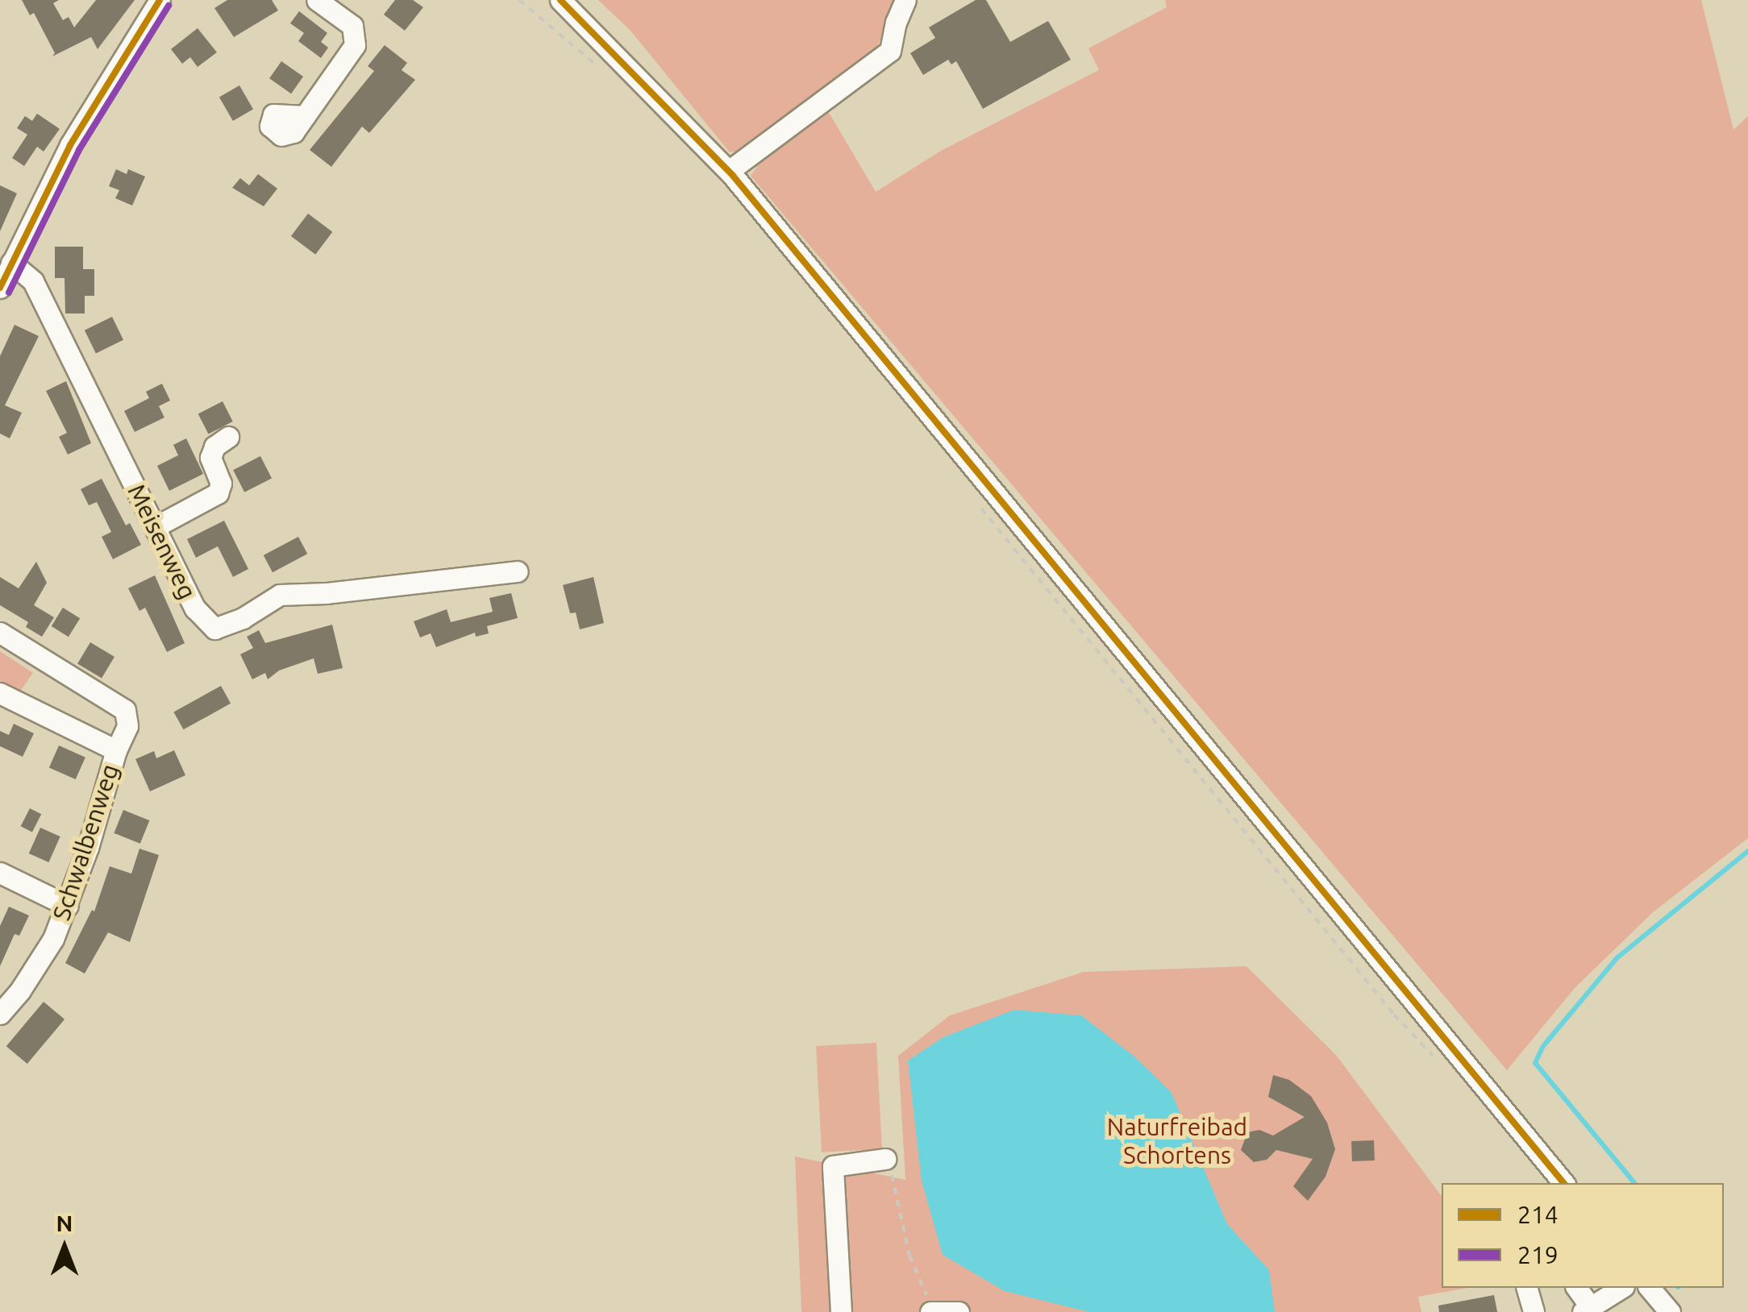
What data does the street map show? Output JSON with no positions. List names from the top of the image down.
{
  "streets": {
    "street": ["Meisenweg", "Schwalbenweg"]
  },
  "parks": ["Naturfreibad Schortens"],
  "lines": ["transit line 214", "transit line 219"],
  "legend": ["214", "219"],
  "north": "top"
}
